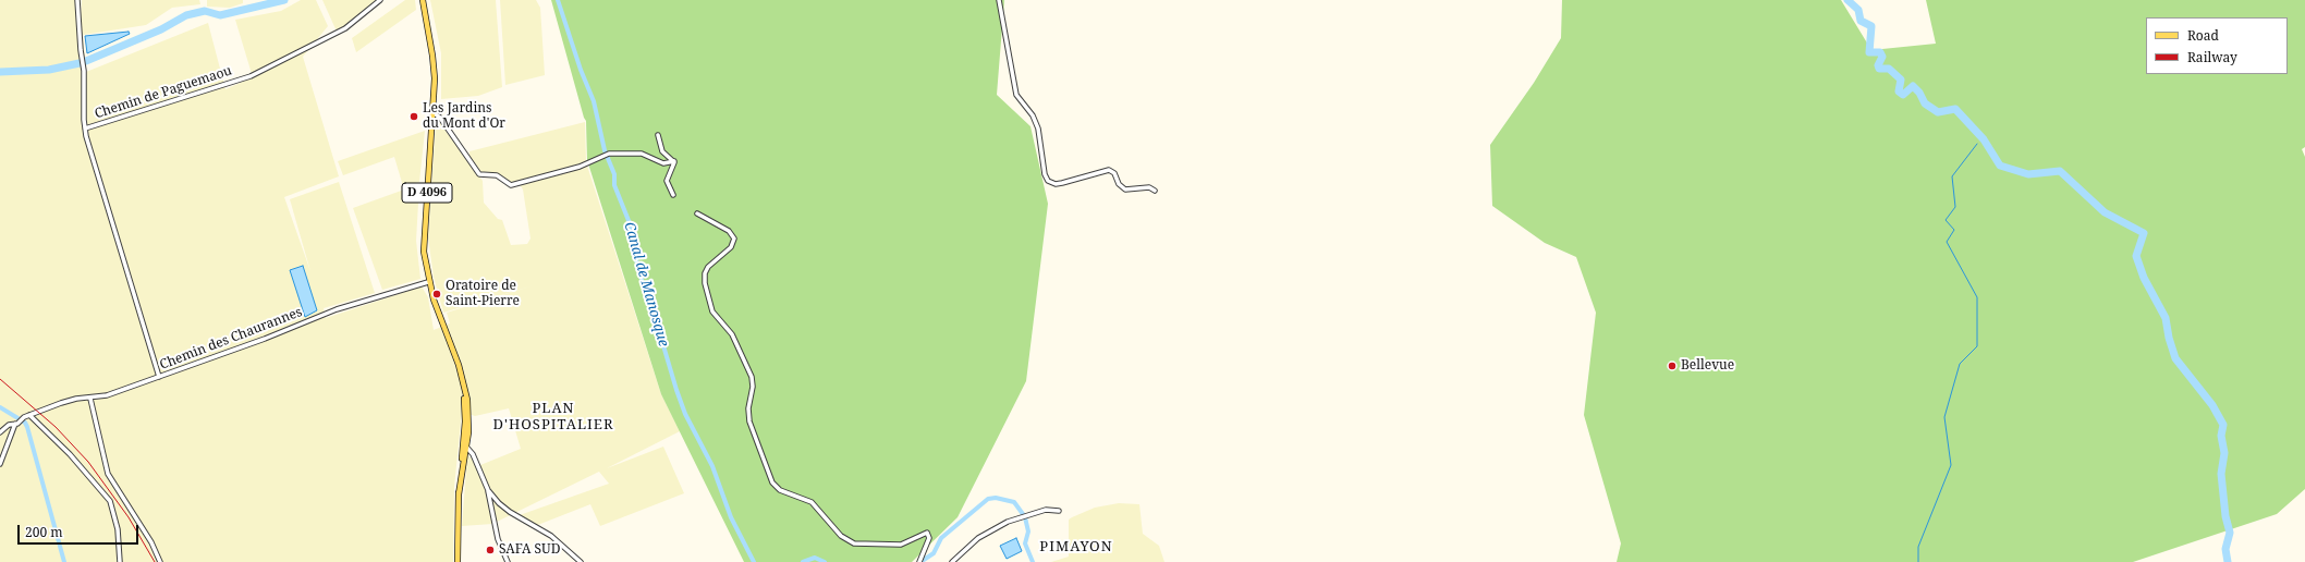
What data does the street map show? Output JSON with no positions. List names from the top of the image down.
{
  "streets": {
    "main road": ["D 4096"],
    "street": ["Chemin de Paguemaou", "Chemin des Chaurannes"]
  },
  "crossings": [
    ["Chemin de Paguemaou", "Chemin des Chaurannes"],
    ["D 4096", "Chemin des Chaurannes"]
  ],
  "districts": ["PLAN D'HOSPITALIER", "PIMAYON"],
  "water": ["Canal de Manosque"],
  "places": [
    "Les Jardins du Mont d'Or",
    "Oratoire de Saint-Pierre",
    "Bellevue",
    "SAFA SUD"
  ],
  "legend": ["Road", "Railway"],
  "scale_bar": "200 m"
}
